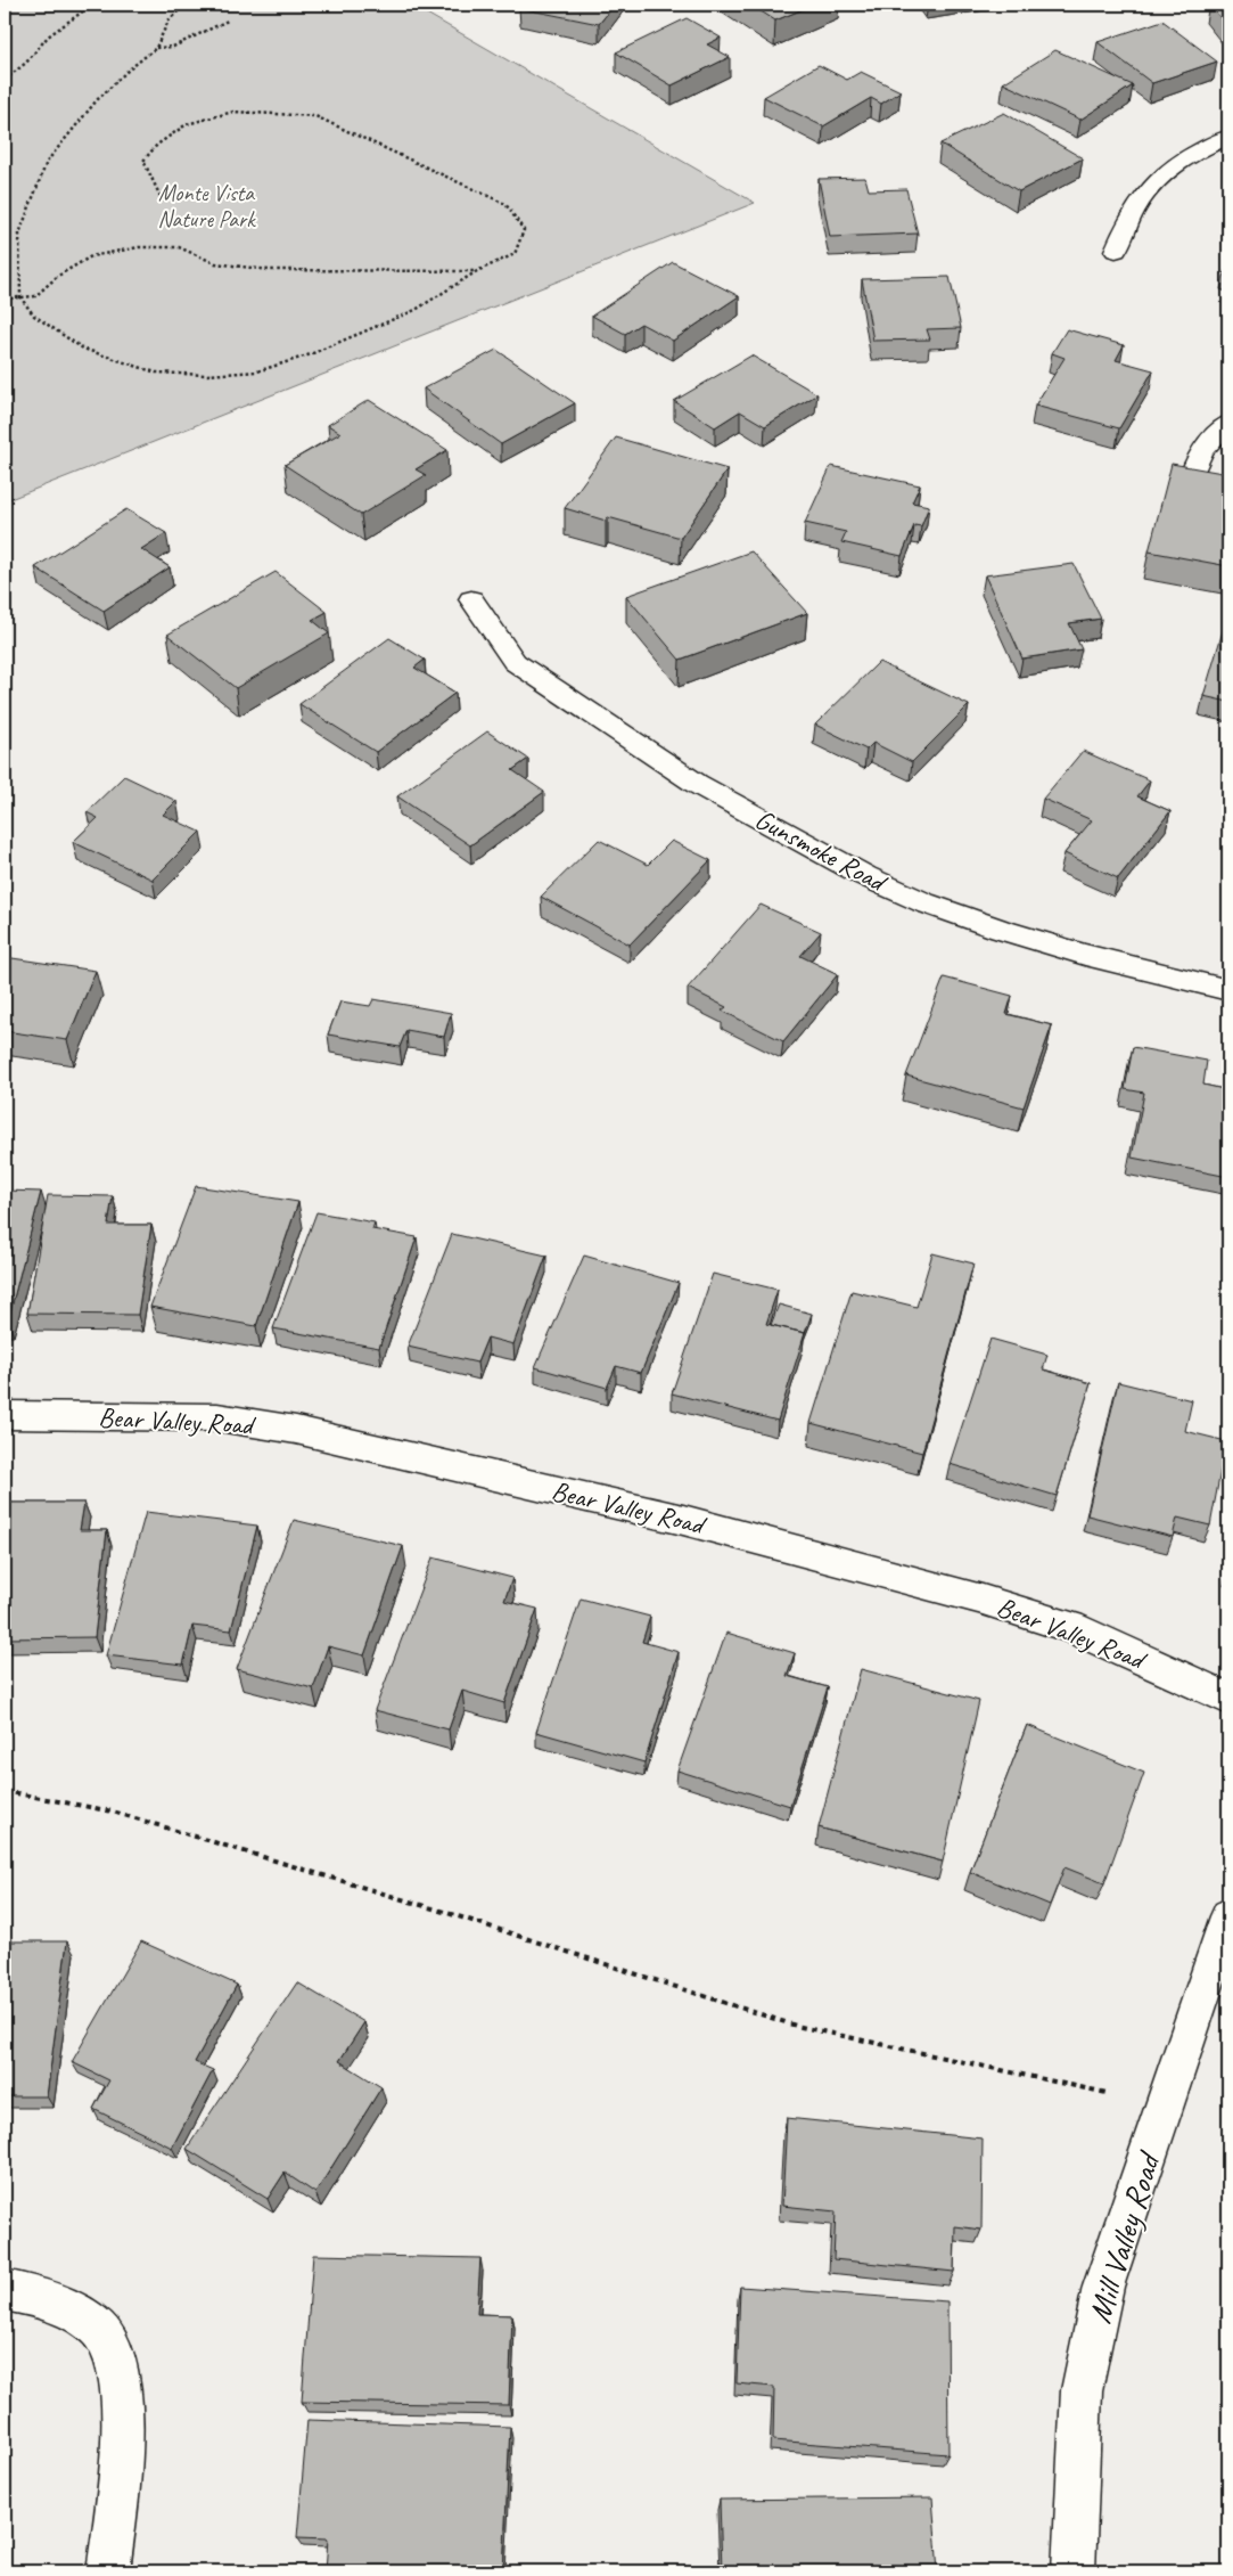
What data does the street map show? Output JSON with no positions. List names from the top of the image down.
{
  "streets": {
    "street": ["Gunsmoke Road", "Bear Valley Road", "Mill Valley Road"]
  },
  "parks": ["Monte Vista Nature Park"]
}
